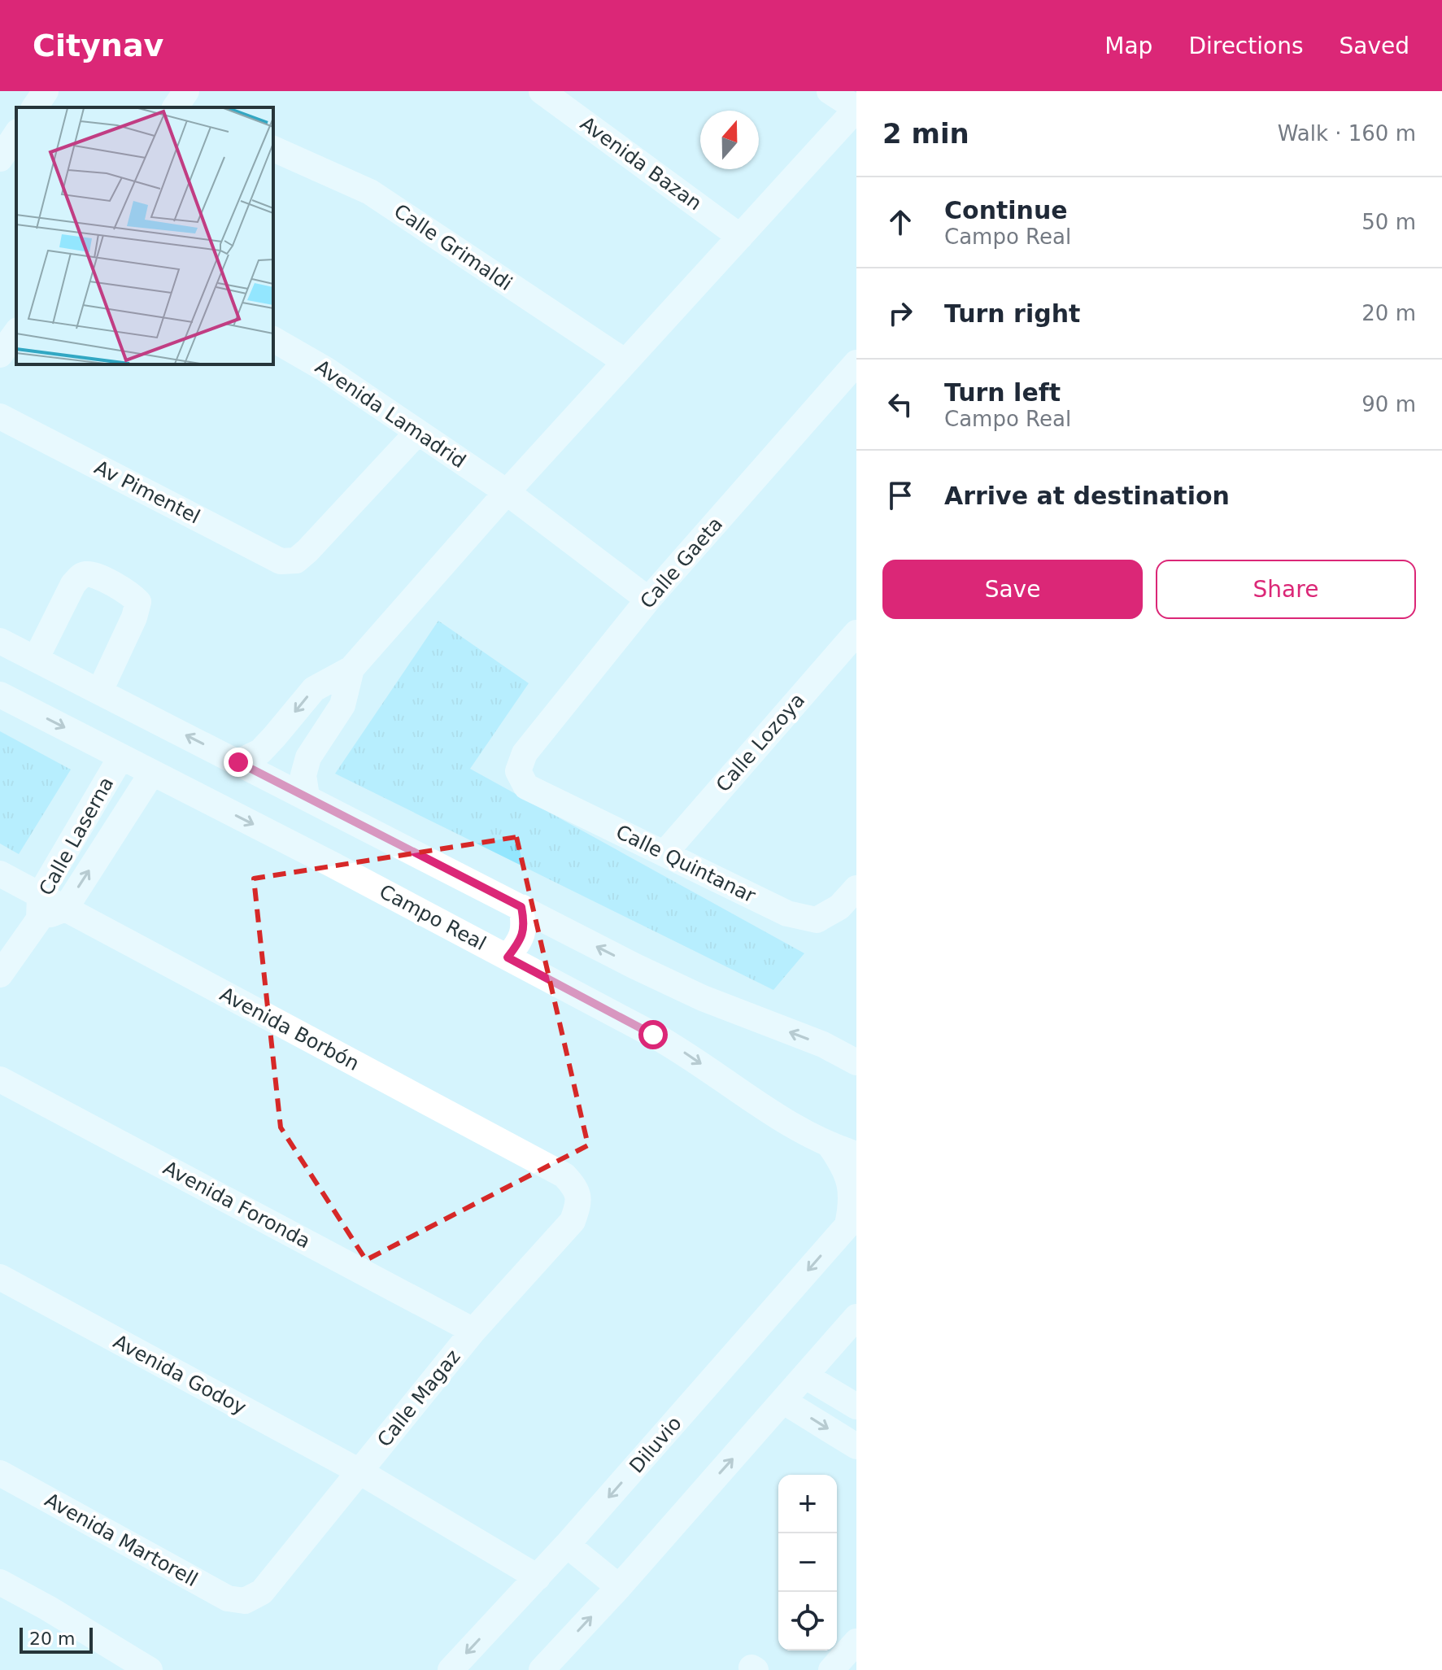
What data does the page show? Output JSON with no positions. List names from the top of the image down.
{
  "streets": {
    "street": [
      "Avenida Bazan",
      "Calle Grimaldi",
      "Avenida Lamadrid",
      "Av Pimentel",
      "Calle Gaeta",
      "Calle Lozoya",
      "Calle Laserna",
      "Calle Quintanar",
      "Campo Real",
      "Avenida Borbón",
      "Avenida Foronda",
      "Avenida Godoy",
      "Calle Magaz",
      "Diluvio",
      "Avenida Martorell"
    ]
  },
  "crossings": [
    ["Avenida Lamadrid", "Av Pimentel"],
    ["Avenida Lamadrid", "Calle Gaeta"],
    ["Calle Gaeta", "Calle Quintanar"],
    ["Calle Lozoya", "Calle Quintanar"],
    ["Calle Laserna", "Campo Real"],
    ["Calle Laserna", "Avenida Borbón"],
    ["Avenida Borbón", "Calle Magaz"],
    ["Avenida Foronda", "Calle Magaz"],
    ["Avenida Godoy", "Calle Magaz"],
    ["Avenida Godoy", "Diluvio"],
    ["Calle Magaz", "Avenida Martorell"]
  ],
  "scale_bar": "20 m",
  "north": "top",
  "page": {
    "header": "Citynav",
    "nav": ["Map", "Directions", "Saved"],
    "heading": ["2 min", "Walk · 160 m"],
    "list": [
      ["Continue", "Campo Real", "50 m"],
      ["Turn right", "20 m"],
      ["Turn left", "Campo Real", "90 m"],
      "Arrive at destination"
    ],
    "buttons": ["Save", "Share"],
    "map_buttons": ["+", "−"],
    "scale": "20 m"
  }
}
